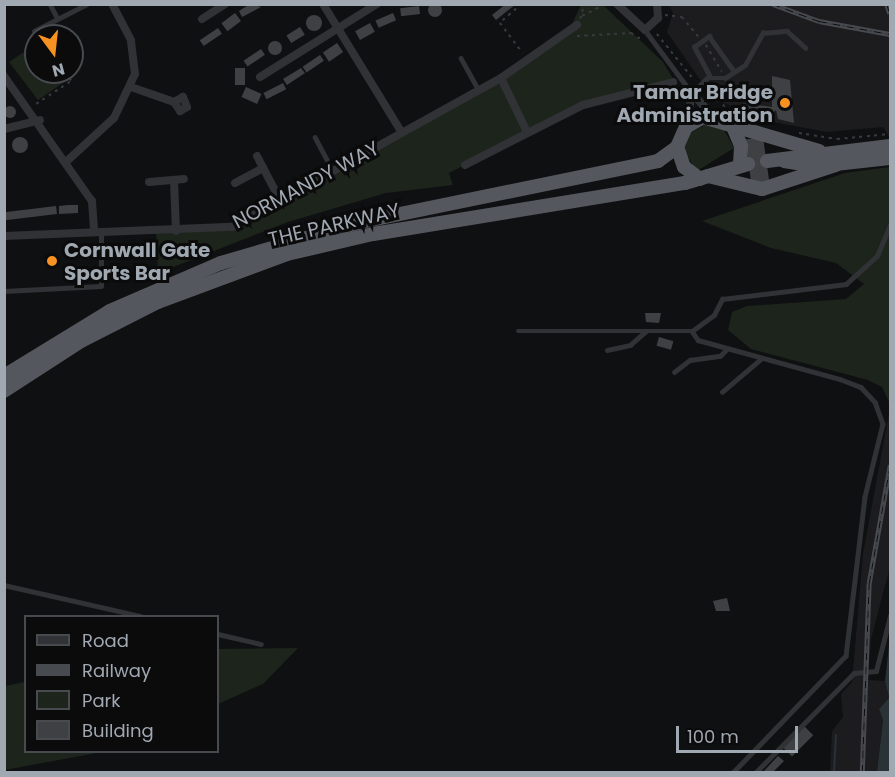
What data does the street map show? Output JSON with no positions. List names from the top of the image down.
{
  "streets": {
    "highway": ["THE PARKWAY"],
    "street": ["NORMANDY WAY"]
  },
  "places": ["Tamar Bridge Administration", "Cornwall Gate Sports Bar"],
  "legend": [
    "Road",
    "Railway",
    "Park",
    "Building"
  ],
  "scale_bar": "100 m",
  "north": "bottom"
}
